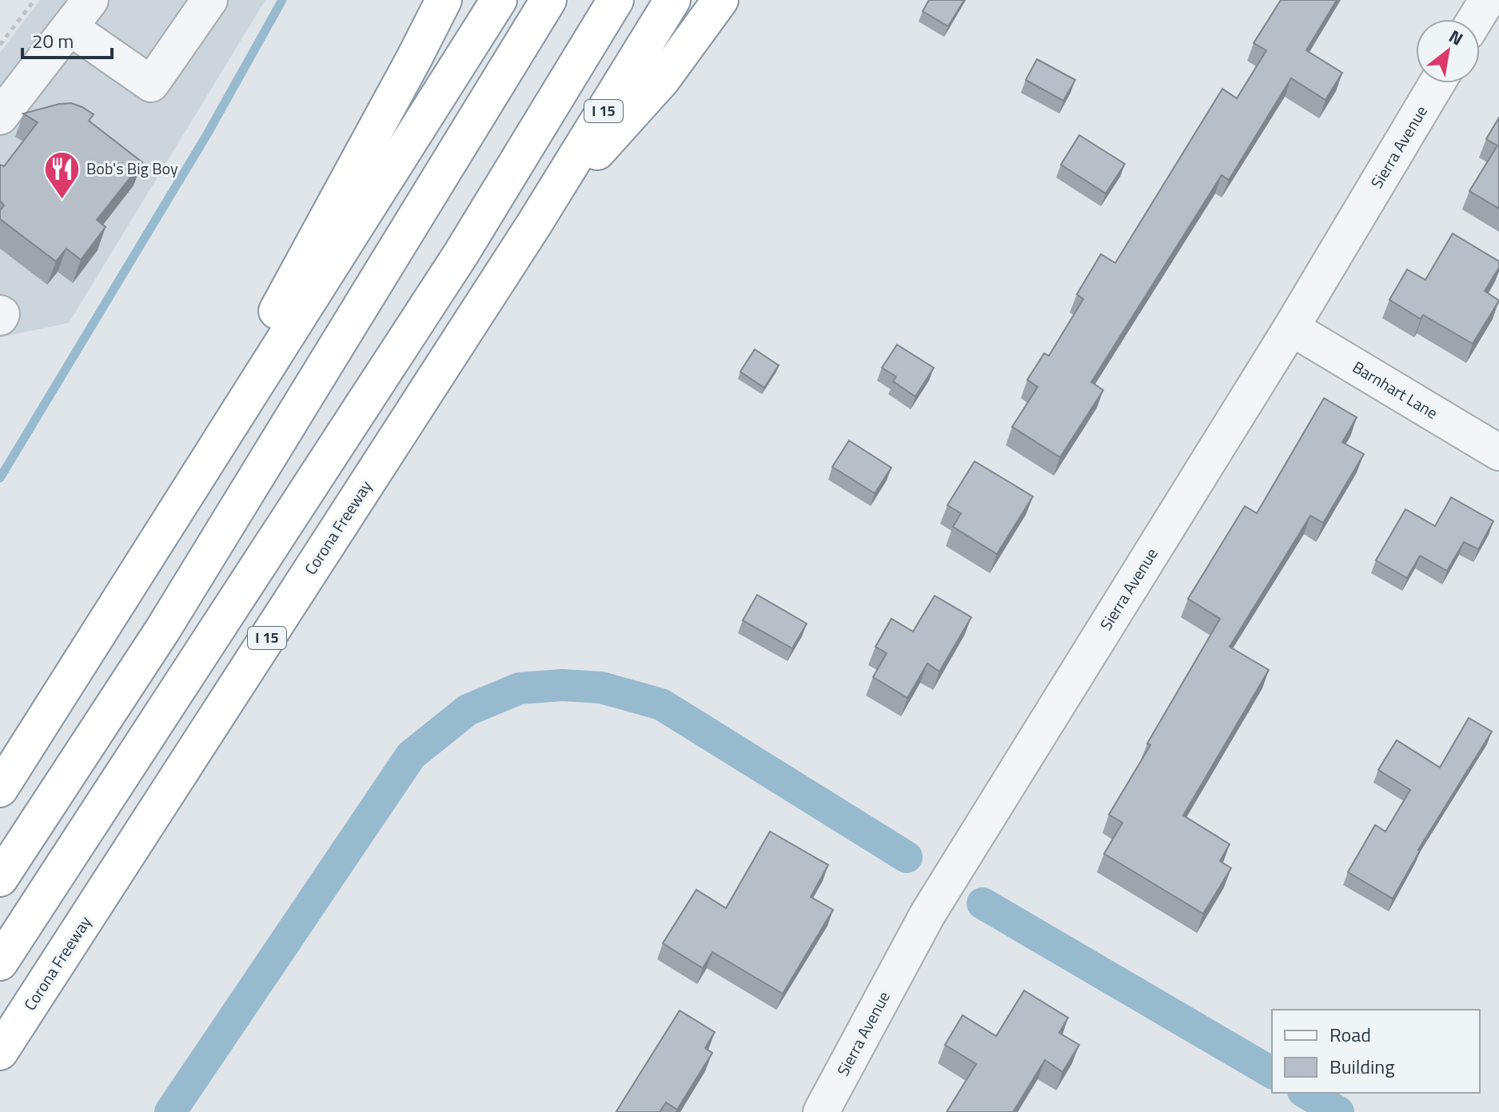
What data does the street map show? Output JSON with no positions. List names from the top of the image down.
{
  "streets": {
    "highway": ["I 15", "Corona Freeway"],
    "street": ["Sierra Avenue", "Barnhart Lane"]
  },
  "crossings": [
    ["Sierra Avenue", "Barnhart Lane"]
  ],
  "places": {
    "restaurant": ["Bob's Big Boy"]
  },
  "legend": ["Road", "Building"],
  "scale_bar": "20 m",
  "north": "top right"
}
